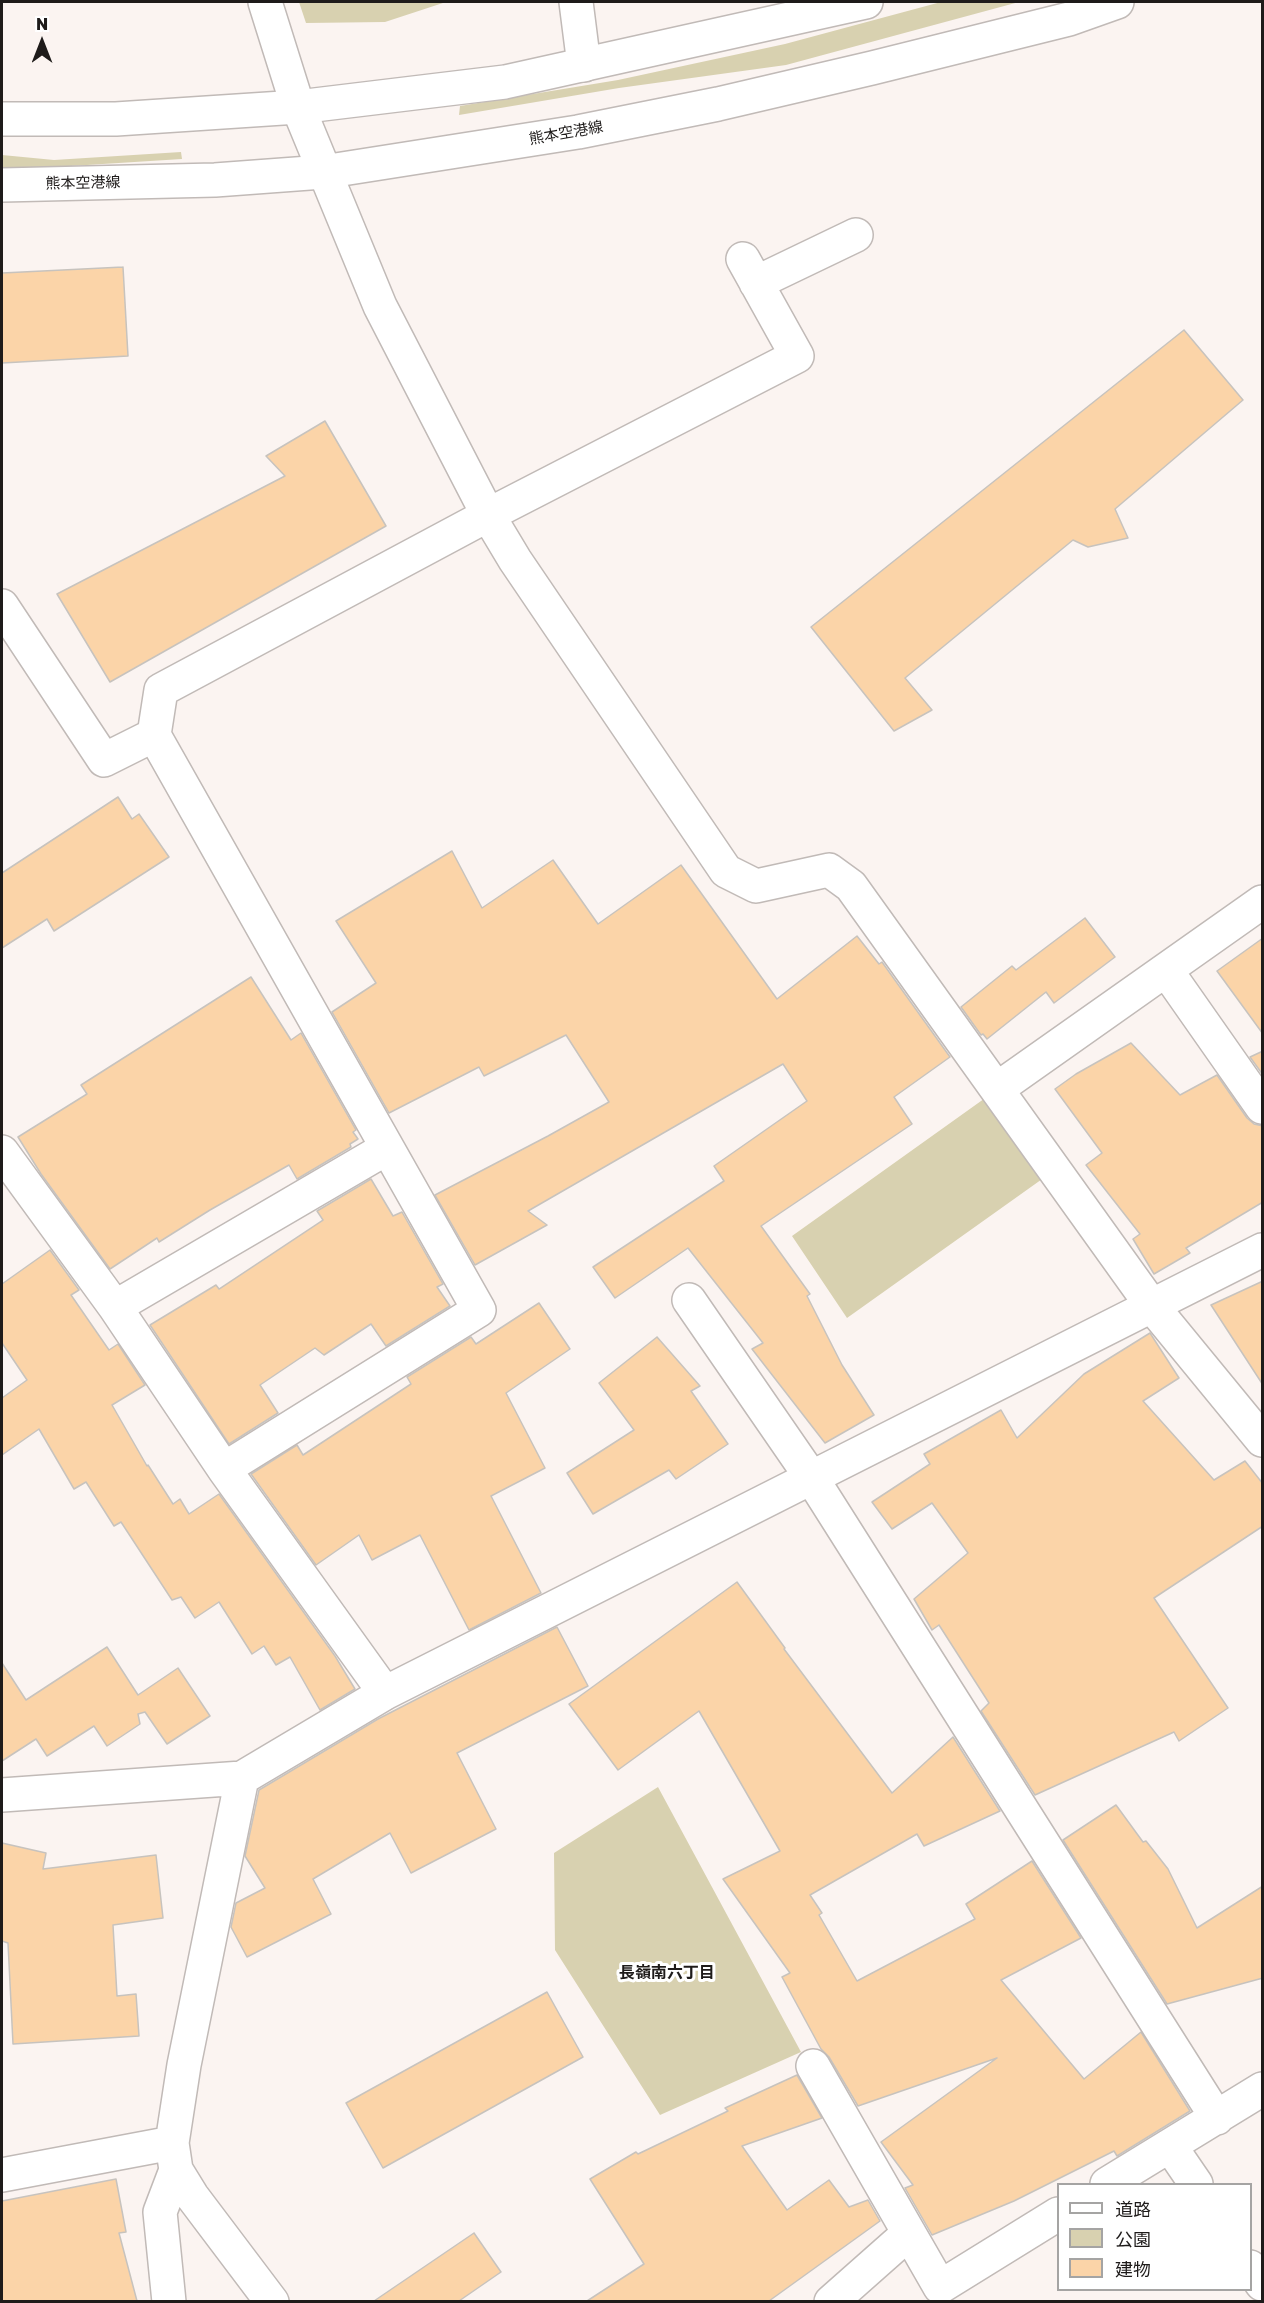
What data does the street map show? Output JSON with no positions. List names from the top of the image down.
{
  "streets": {
    "street": ["熊本空港線"]
  },
  "districts": ["長嶺南六丁目"],
  "legend": ["道路", "公園", "建物"],
  "north": "top"
}
